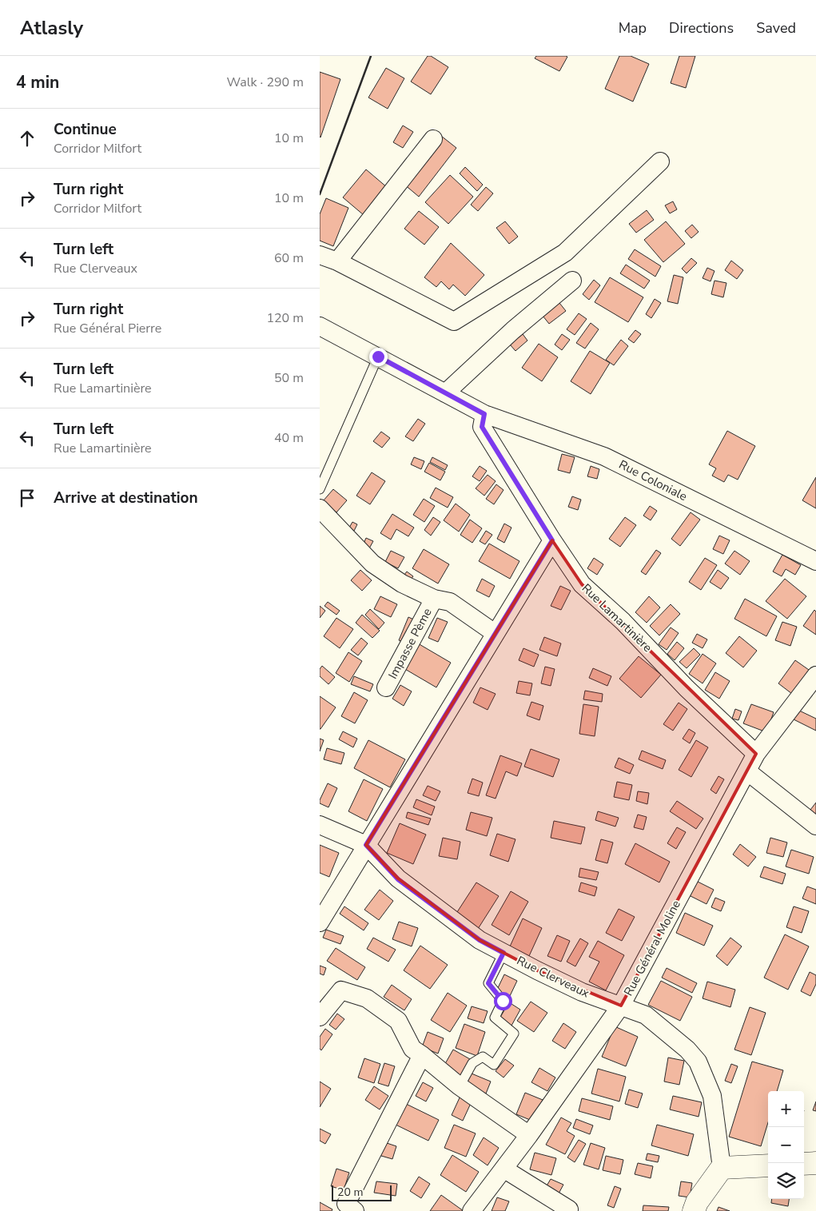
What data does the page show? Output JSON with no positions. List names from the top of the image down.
{
  "streets": {
    "street": [
      "Rue Coloniale",
      "Rue Lamartinière",
      "Impasse Pème",
      "Rue Général Moline",
      "Rue Clerveaux"
    ]
  },
  "crossings": [
    ["Rue Coloniale", "Rue Lamartinière"],
    ["Rue Lamartinière", "Rue Général Moline"],
    ["Rue Général Moline", "Rue Clerveaux"]
  ],
  "scale_bar": "20 m",
  "page": {
    "header": "Atlasly",
    "nav": ["Map", "Directions", "Saved"],
    "heading": ["4 min", "Walk · 290 m"],
    "list": [
      ["Continue", "Corridor Milfort", "10 m"],
      ["Turn right", "Corridor Milfort", "10 m"],
      ["Turn left", "Rue Clerveaux", "60 m"],
      ["Turn right", "Rue Général Pierre", "120 m"],
      ["Turn left", "Rue Lamartinière", "50 m"],
      ["Turn left", "Rue Lamartinière", "40 m"],
      "Arrive at destination"
    ],
    "map_buttons": ["+", "−"],
    "scale": "20 m"
  }
}
